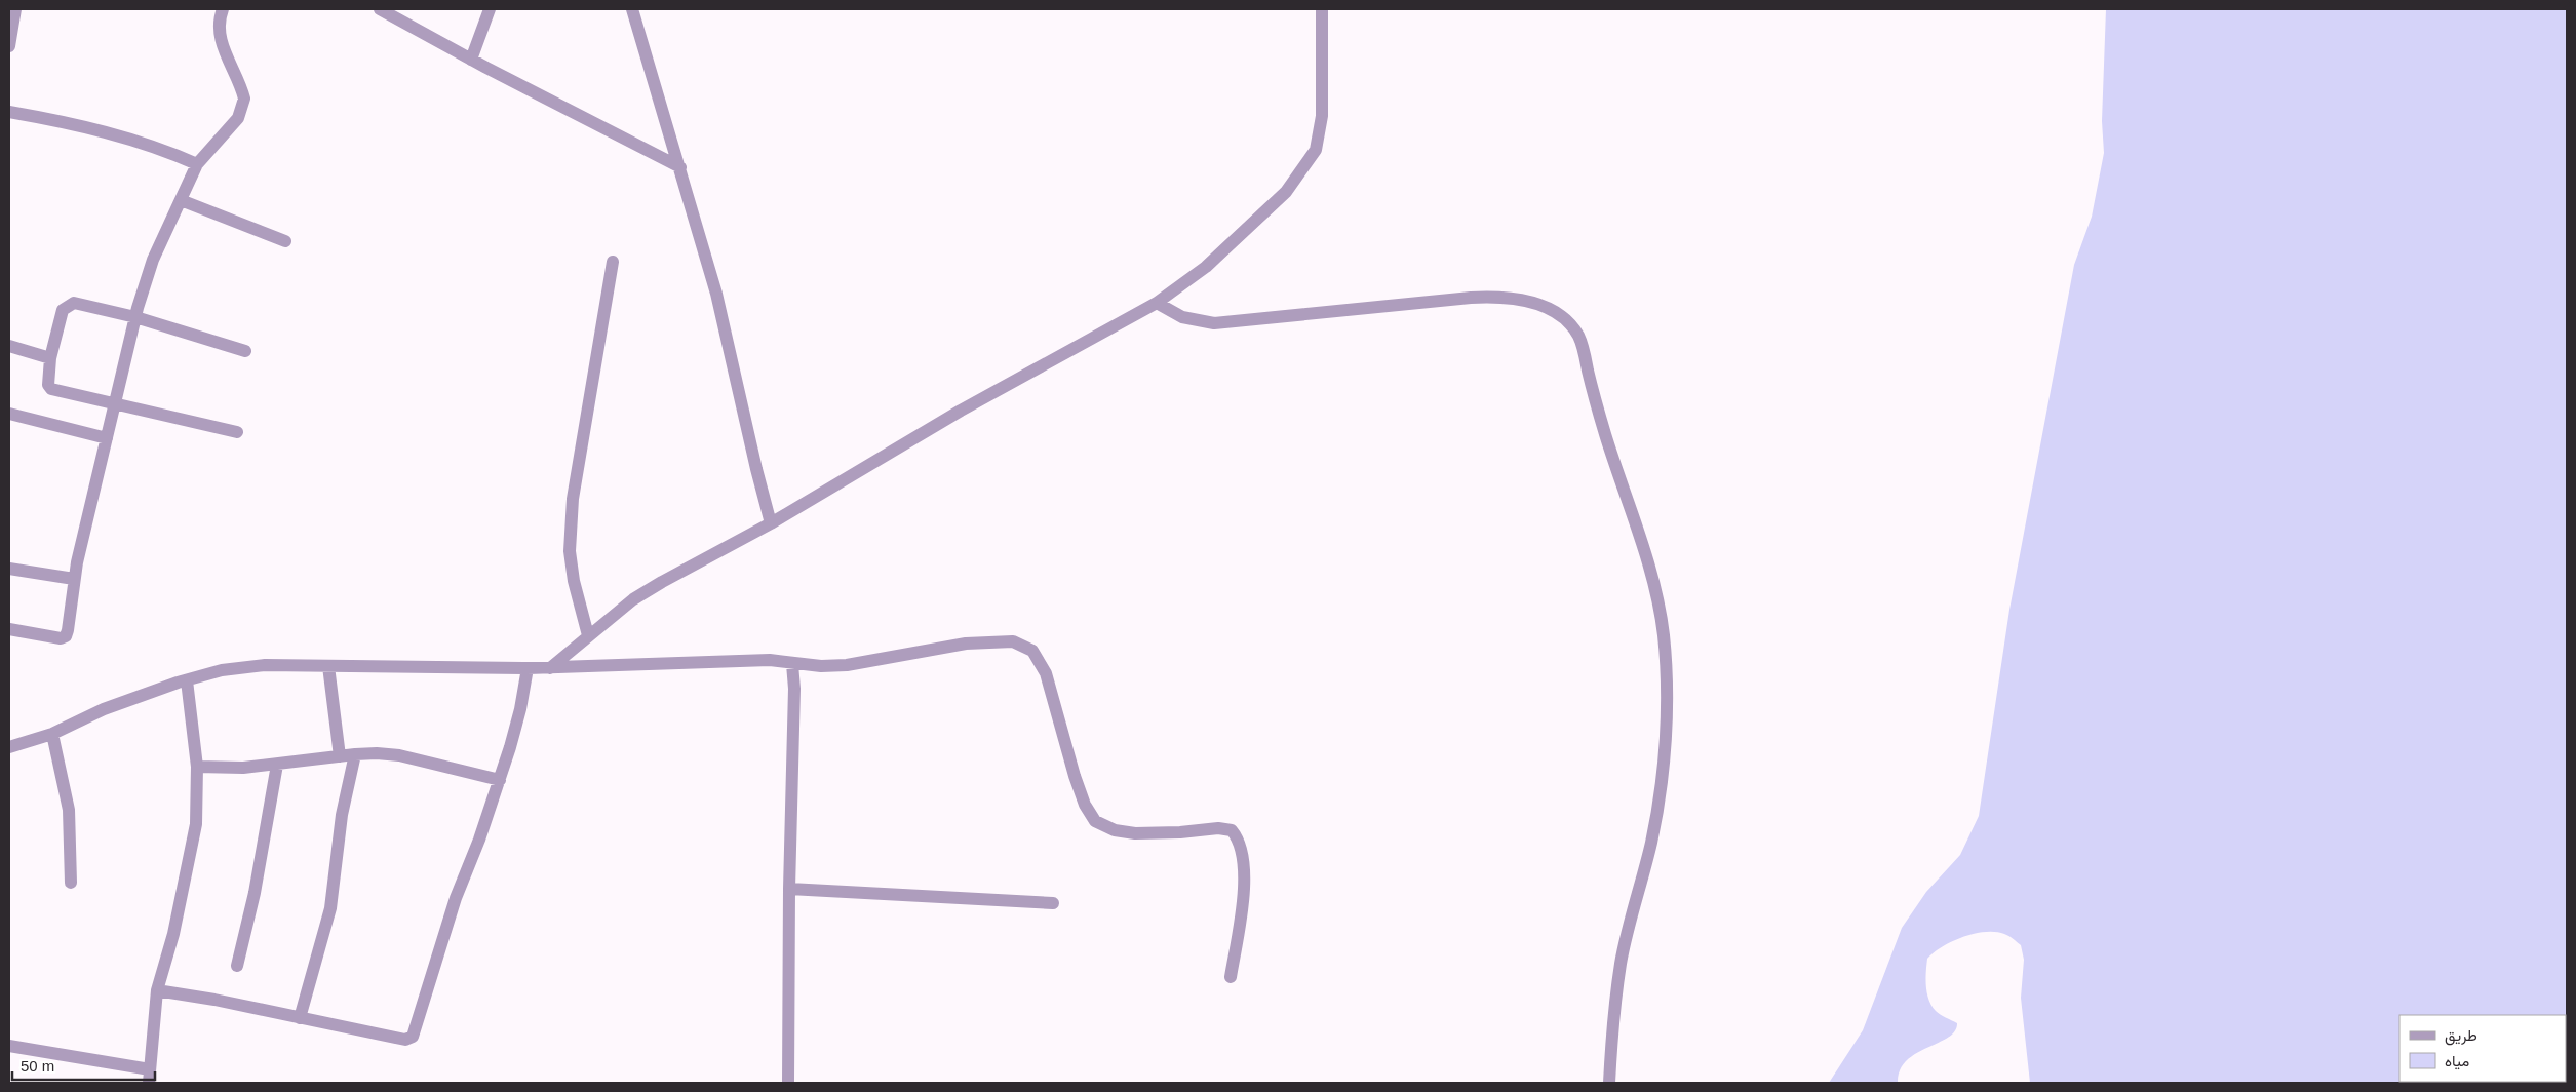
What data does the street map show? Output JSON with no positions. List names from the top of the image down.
{
  "legend": ["طريق", "مياه"],
  "scale_bar": "50 m"
}
